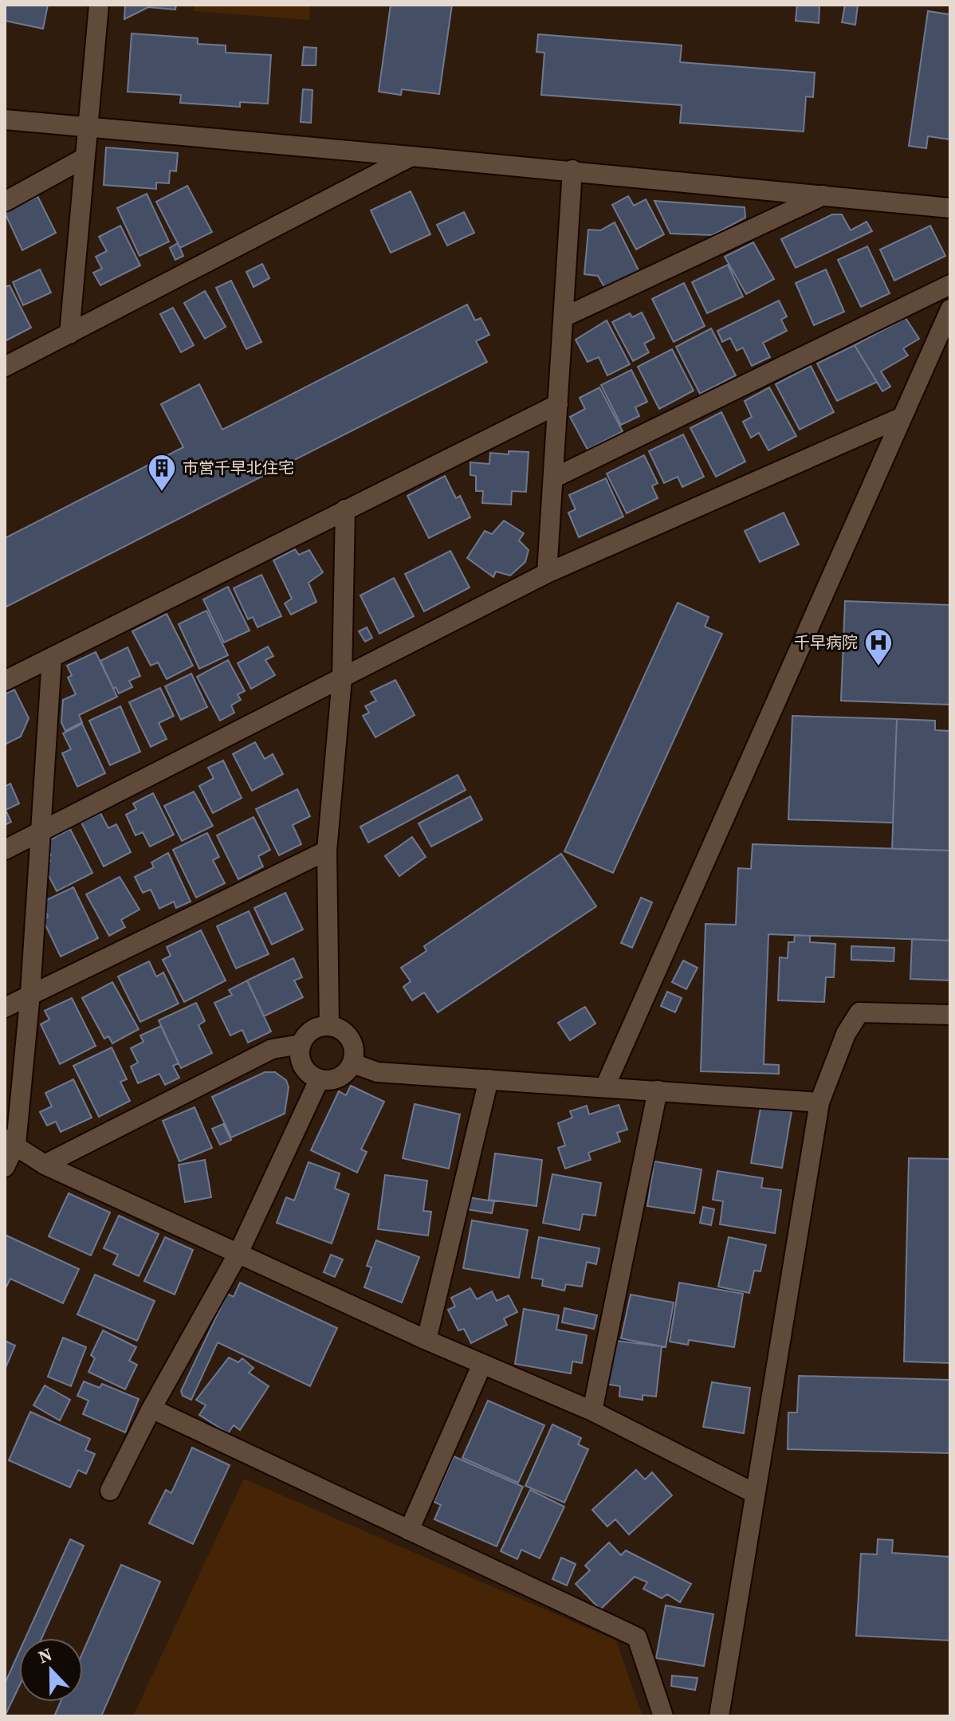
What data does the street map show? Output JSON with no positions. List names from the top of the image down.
{
  "places": {
    "building": ["市営千早北住宅"],
    "hospital": ["千早病院"]
  },
  "north": "top"
}
